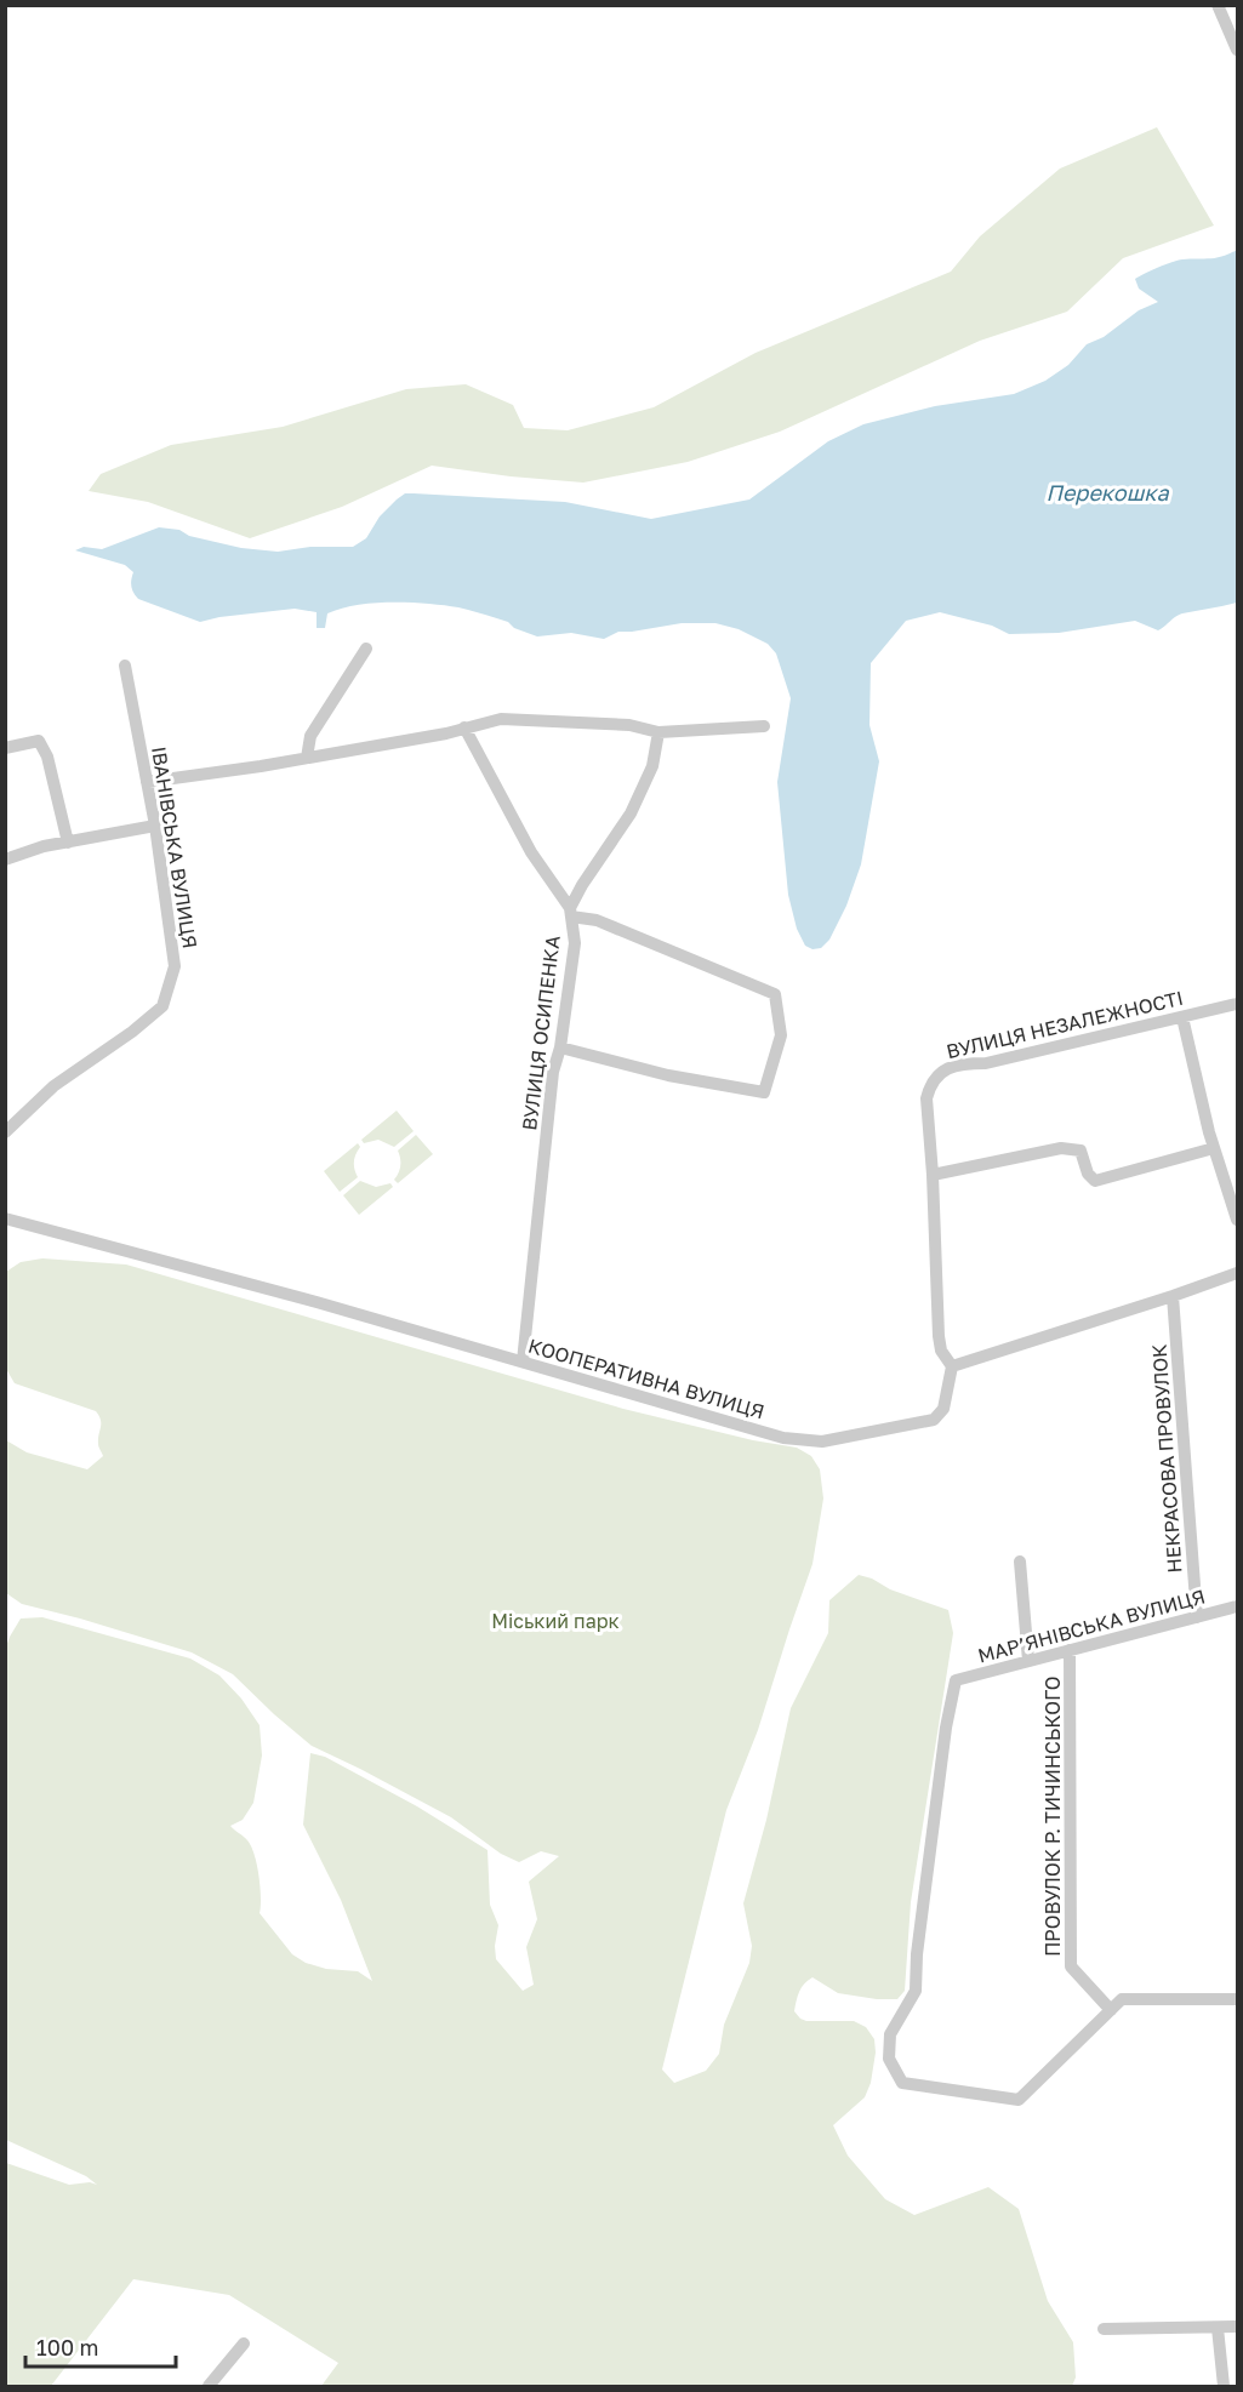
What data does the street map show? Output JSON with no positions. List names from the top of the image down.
{
  "streets": {
    "street": [
      "ІВАНІВСЬКА ВУЛИЦЯ",
      "ВУЛИЦЯ НЕЗАЛЕЖНОСТІ",
      "ВУЛИЦЯ ОСИПЕНКА",
      "КООПЕРАТИВНА ВУЛИЦЯ",
      "НЕКРАСОВА ПРОВУЛОК",
      "МАР’ЯНІВСЬКА ВУЛИЦЯ",
      "ПРОВУЛОК Р. ТИЧИНСЬКОГО"
    ]
  },
  "crossings": [
    ["ВУЛИЦЯ НЕЗАЛЕЖНОСТІ", "КООПЕРАТИВНА ВУЛИЦЯ"],
    ["ВУЛИЦЯ ОСИПЕНКА", "КООПЕРАТИВНА ВУЛИЦЯ"],
    ["НЕКРАСОВА ПРОВУЛОК", "МАР’ЯНІВСЬКА ВУЛИЦЯ"],
    ["МАР’ЯНІВСЬКА ВУЛИЦЯ", "ПРОВУЛОК Р. ТИЧИНСЬКОГО"]
  ],
  "water": ["Перекошка"],
  "parks": ["Міський парк"],
  "scale_bar": "100 m"
}
